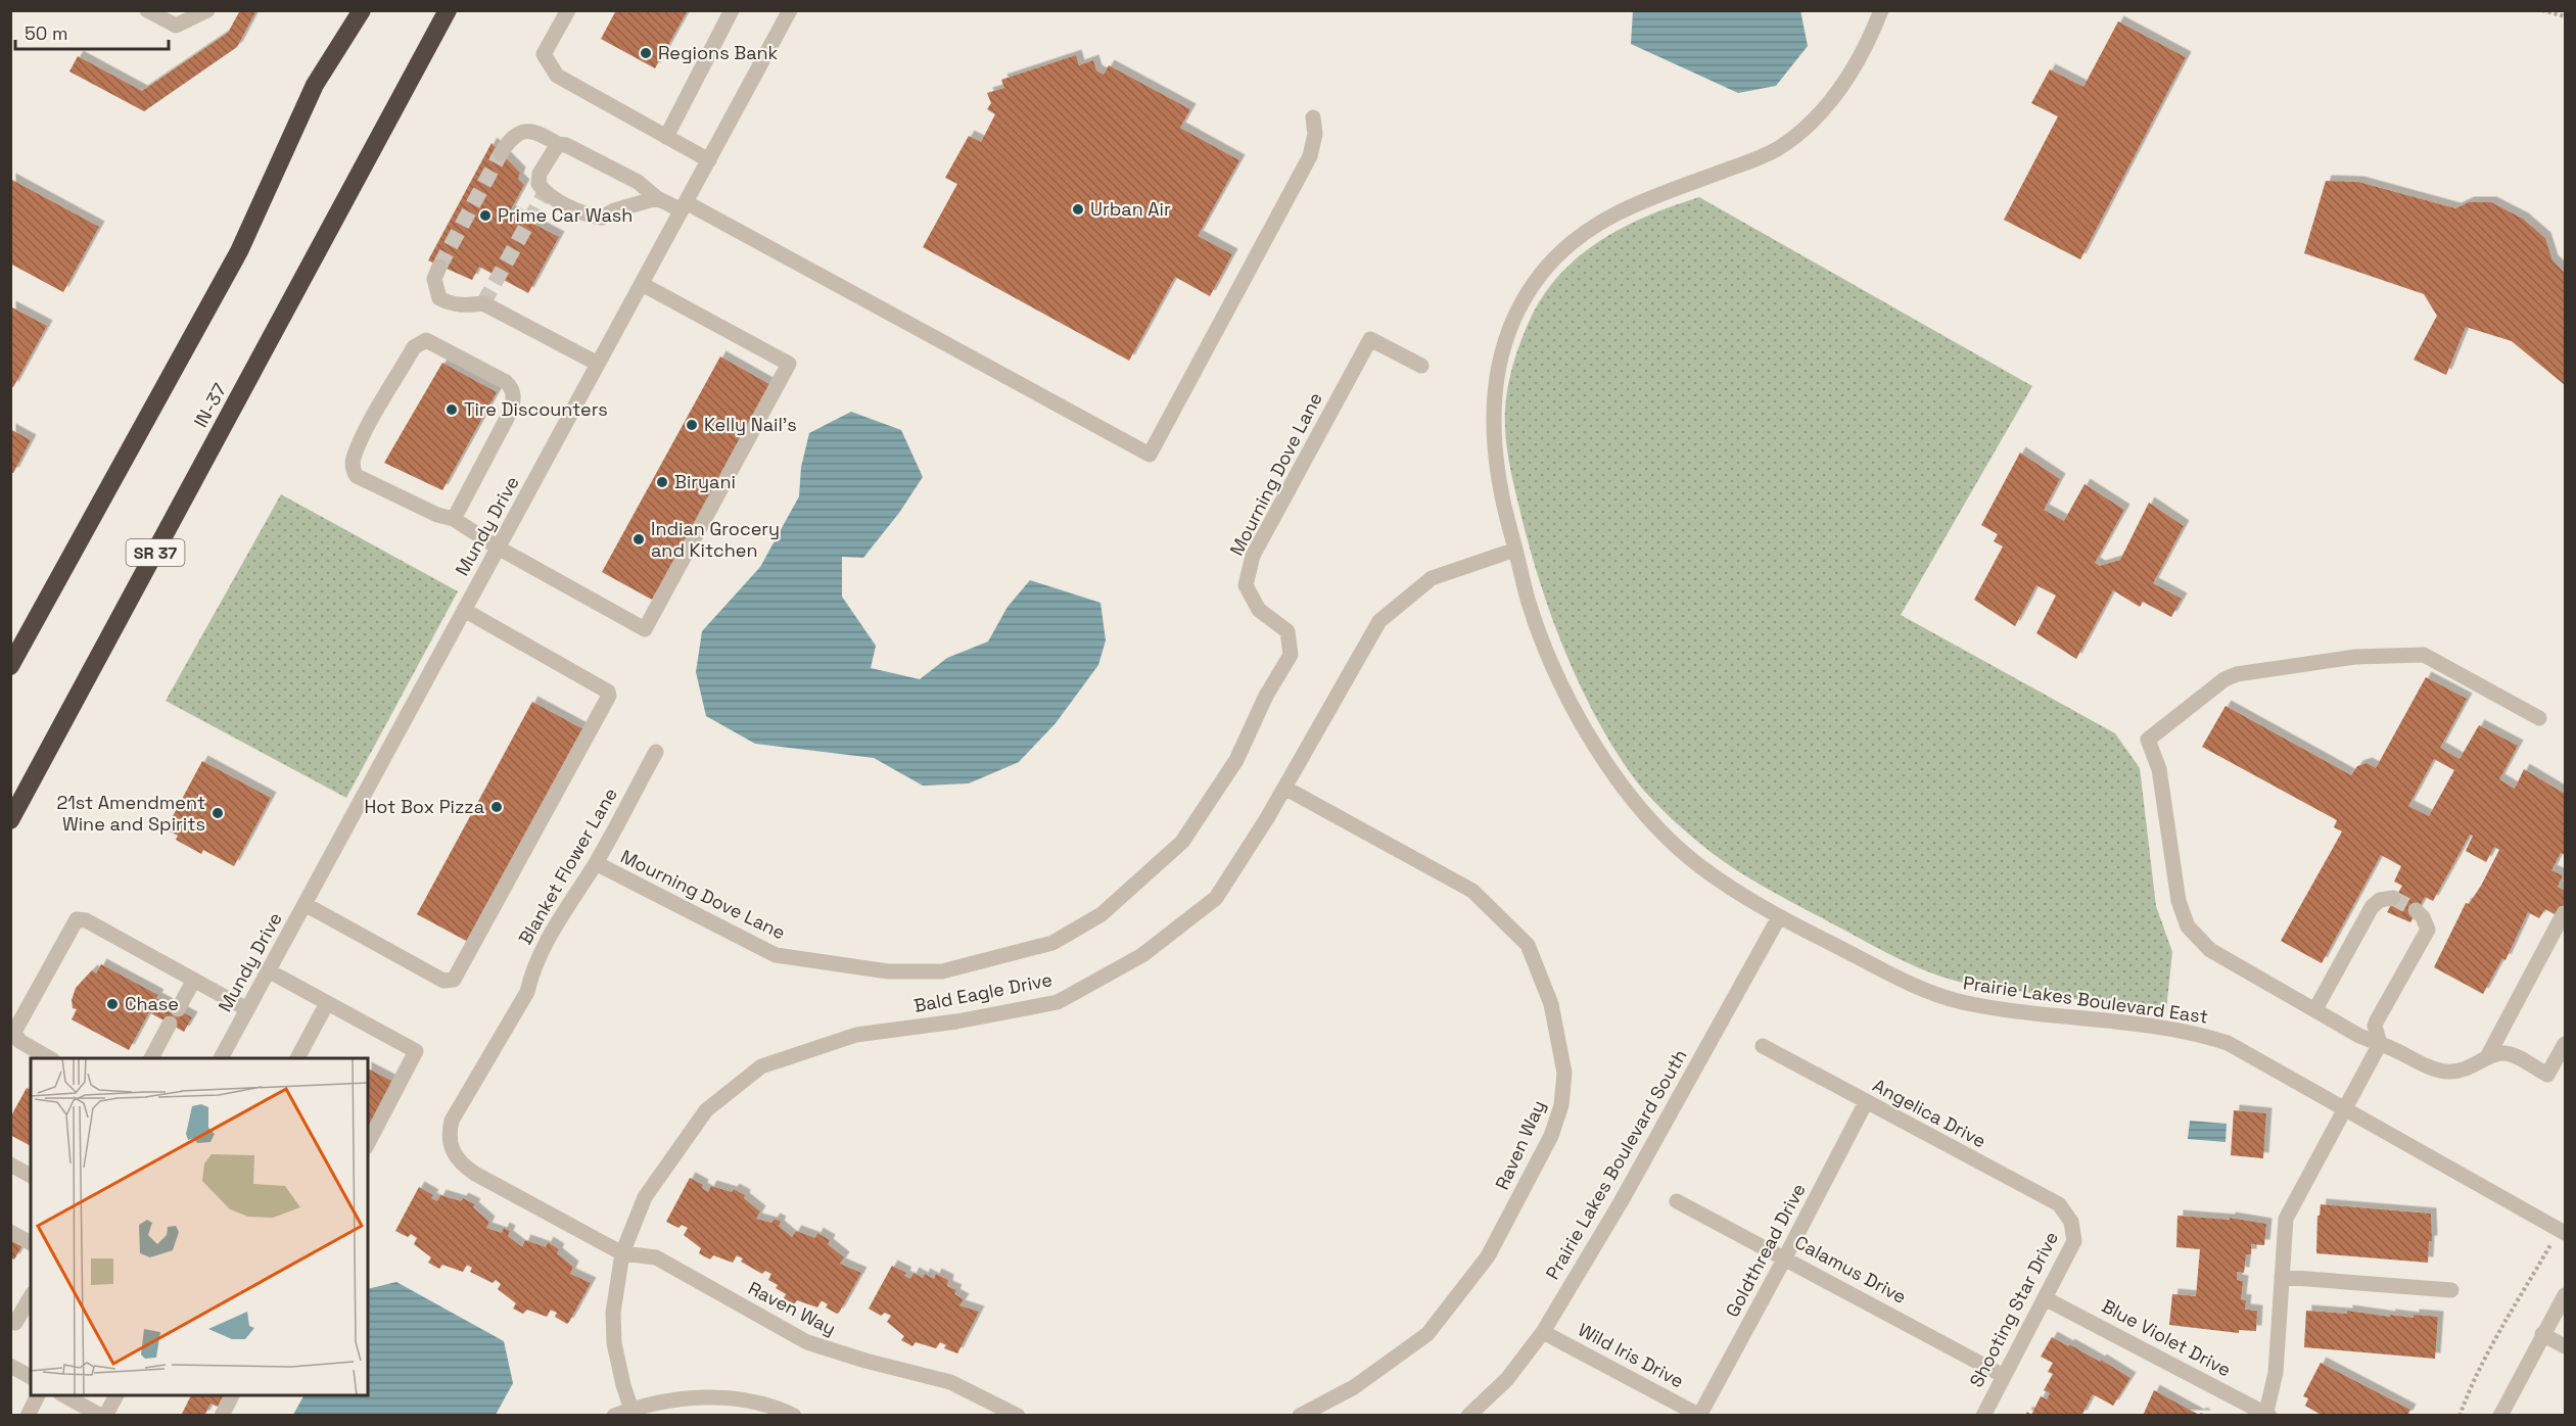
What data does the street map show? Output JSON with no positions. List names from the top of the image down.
{
  "streets": {
    "highway": ["IN-37", "SR 37"],
    "street": [
      "Mourning Dove Lane",
      "Mundy Drive",
      "Blanket Flower Lane",
      "Bald Eagle Drive",
      "Prairie Lakes Boulevard East",
      "Angelica Drive",
      "Raven Way",
      "Prairie Lakes Boulevard South",
      "Goldthread Drive",
      "Calamus Drive",
      "Shooting Star Drive",
      "Blue Violet Drive",
      "Wild Iris Drive"
    ]
  },
  "crossings": [
    ["Mourning Dove Lane", "Blanket Flower Lane"],
    ["Blanket Flower Lane", "Bald Eagle Drive"],
    ["Blanket Flower Lane", "Raven Way"],
    ["Bald Eagle Drive", "Prairie Lakes Boulevard East"],
    ["Bald Eagle Drive", "Raven Way"],
    ["Prairie Lakes Boulevard East", "Prairie Lakes Boulevard South"],
    ["Angelica Drive", "Goldthread Drive"],
    ["Angelica Drive", "Shooting Star Drive"],
    ["Prairie Lakes Boulevard South", "Wild Iris Drive"],
    ["Goldthread Drive", "Calamus Drive"],
    ["Goldthread Drive", "Wild Iris Drive"],
    ["Calamus Drive", "Shooting Star Drive"],
    ["Shooting Star Drive", "Blue Violet Drive"]
  ],
  "places": [
    "Regions Bank",
    "Urban Air",
    "Prime Car Wash",
    "Tire Discounters",
    "Kelly Nail's",
    "Biryani",
    "Indian Grocery and Kitchen",
    "Hot Box Pizza",
    "21st Amendment Wine and Spirits",
    "Chase"
  ],
  "scale_bar": "50 m"
}
